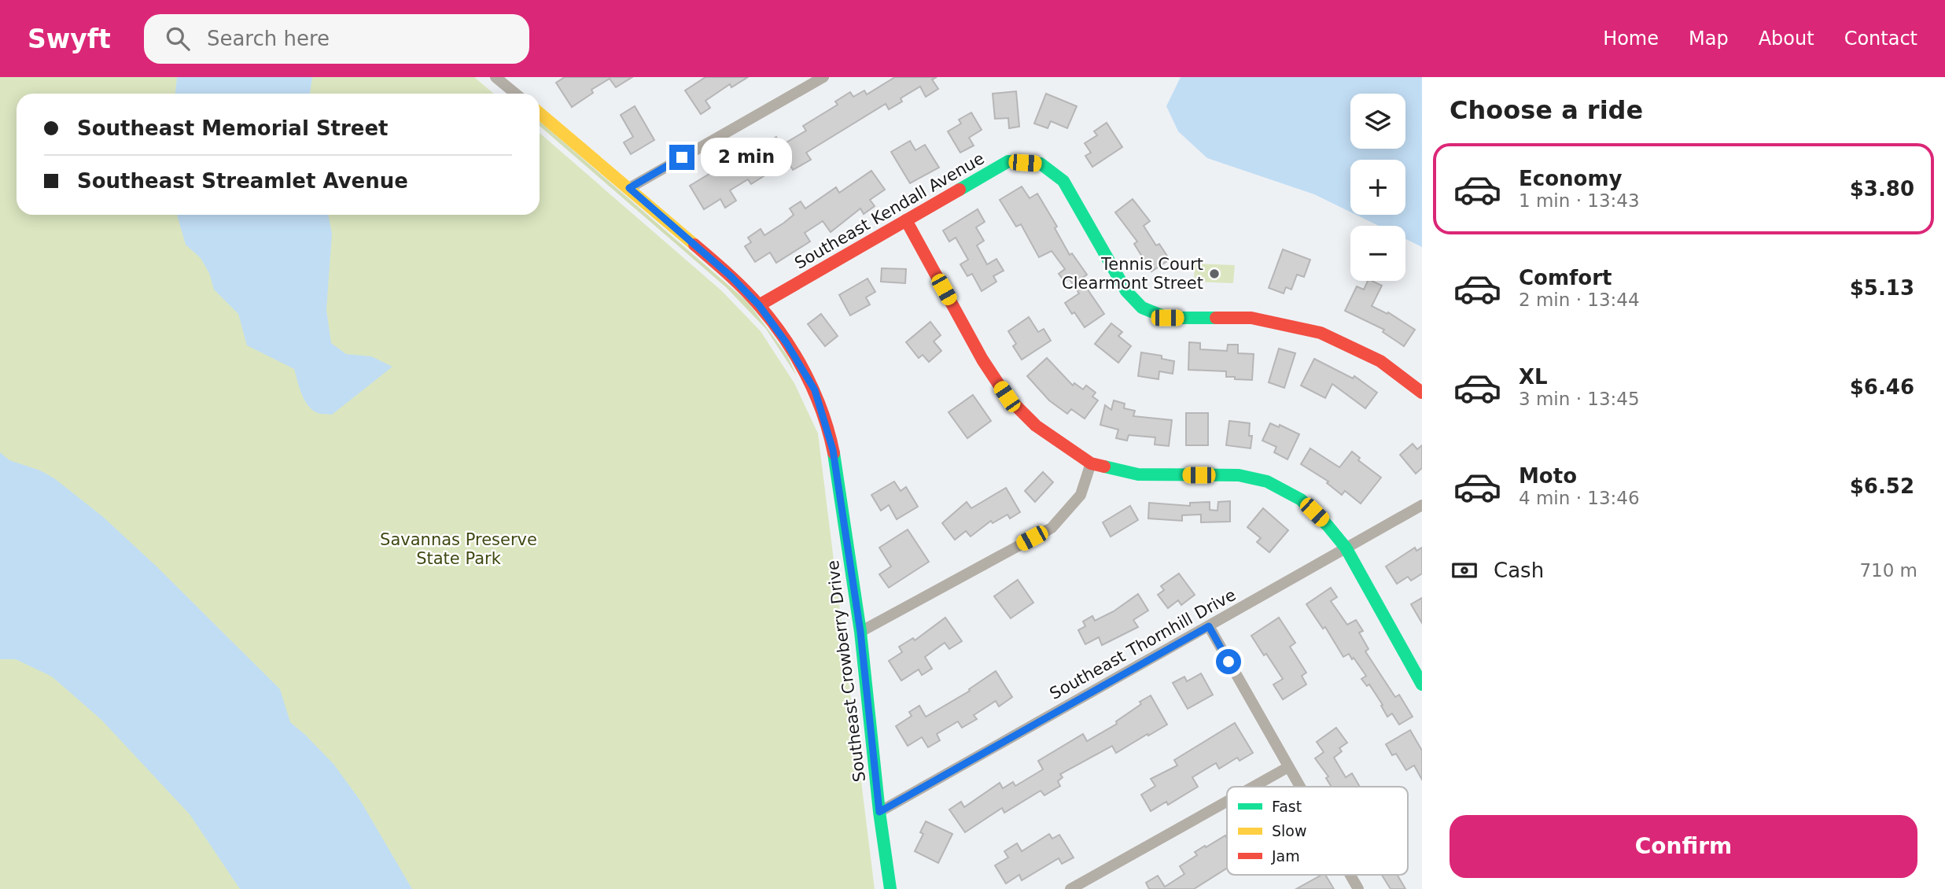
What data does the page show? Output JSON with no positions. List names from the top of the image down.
{
  "streets": {
    "street": ["Southeast Kendall Avenue", "Southeast Thornhill Drive", "Southeast Crowberry Drive"]
  },
  "crossings": [
    ["Southeast Kendall Avenue", "Southeast Crowberry Drive"],
    ["Southeast Thornhill Drive", "Southeast Crowberry Drive"]
  ],
  "parks": ["Savannas Preserve State Park"],
  "places": ["Tennis Court Clearmont Street"],
  "legend": ["Fast", "Slow", "Jam"],
  "page": {
    "header": "Swyft",
    "search": "Search here",
    "nav": [
      "Home",
      "Map",
      "About",
      "Contact"
    ],
    "heading": "Choose a ride",
    "map_buttons": ["+", "−"],
    "banner": ["Southeast Memorial Street", "Southeast Streamlet Avenue"],
    "bubble": "2 min",
    "list": [
      {
        "name": "Economy",
        "note": "1 min · 13:43",
        "value": "$3.80"
      },
      {
        "name": "Comfort",
        "note": "2 min · 13:44",
        "value": "$5.13"
      },
      {
        "name": "XL",
        "note": "3 min · 13:45",
        "value": "$6.46"
      },
      {
        "name": "Moto",
        "note": "4 min · 13:46",
        "value": "$6.52"
      }
    ],
    "pay": ["Cash", "710 m"],
    "buttons": "Confirm"
  }
}
